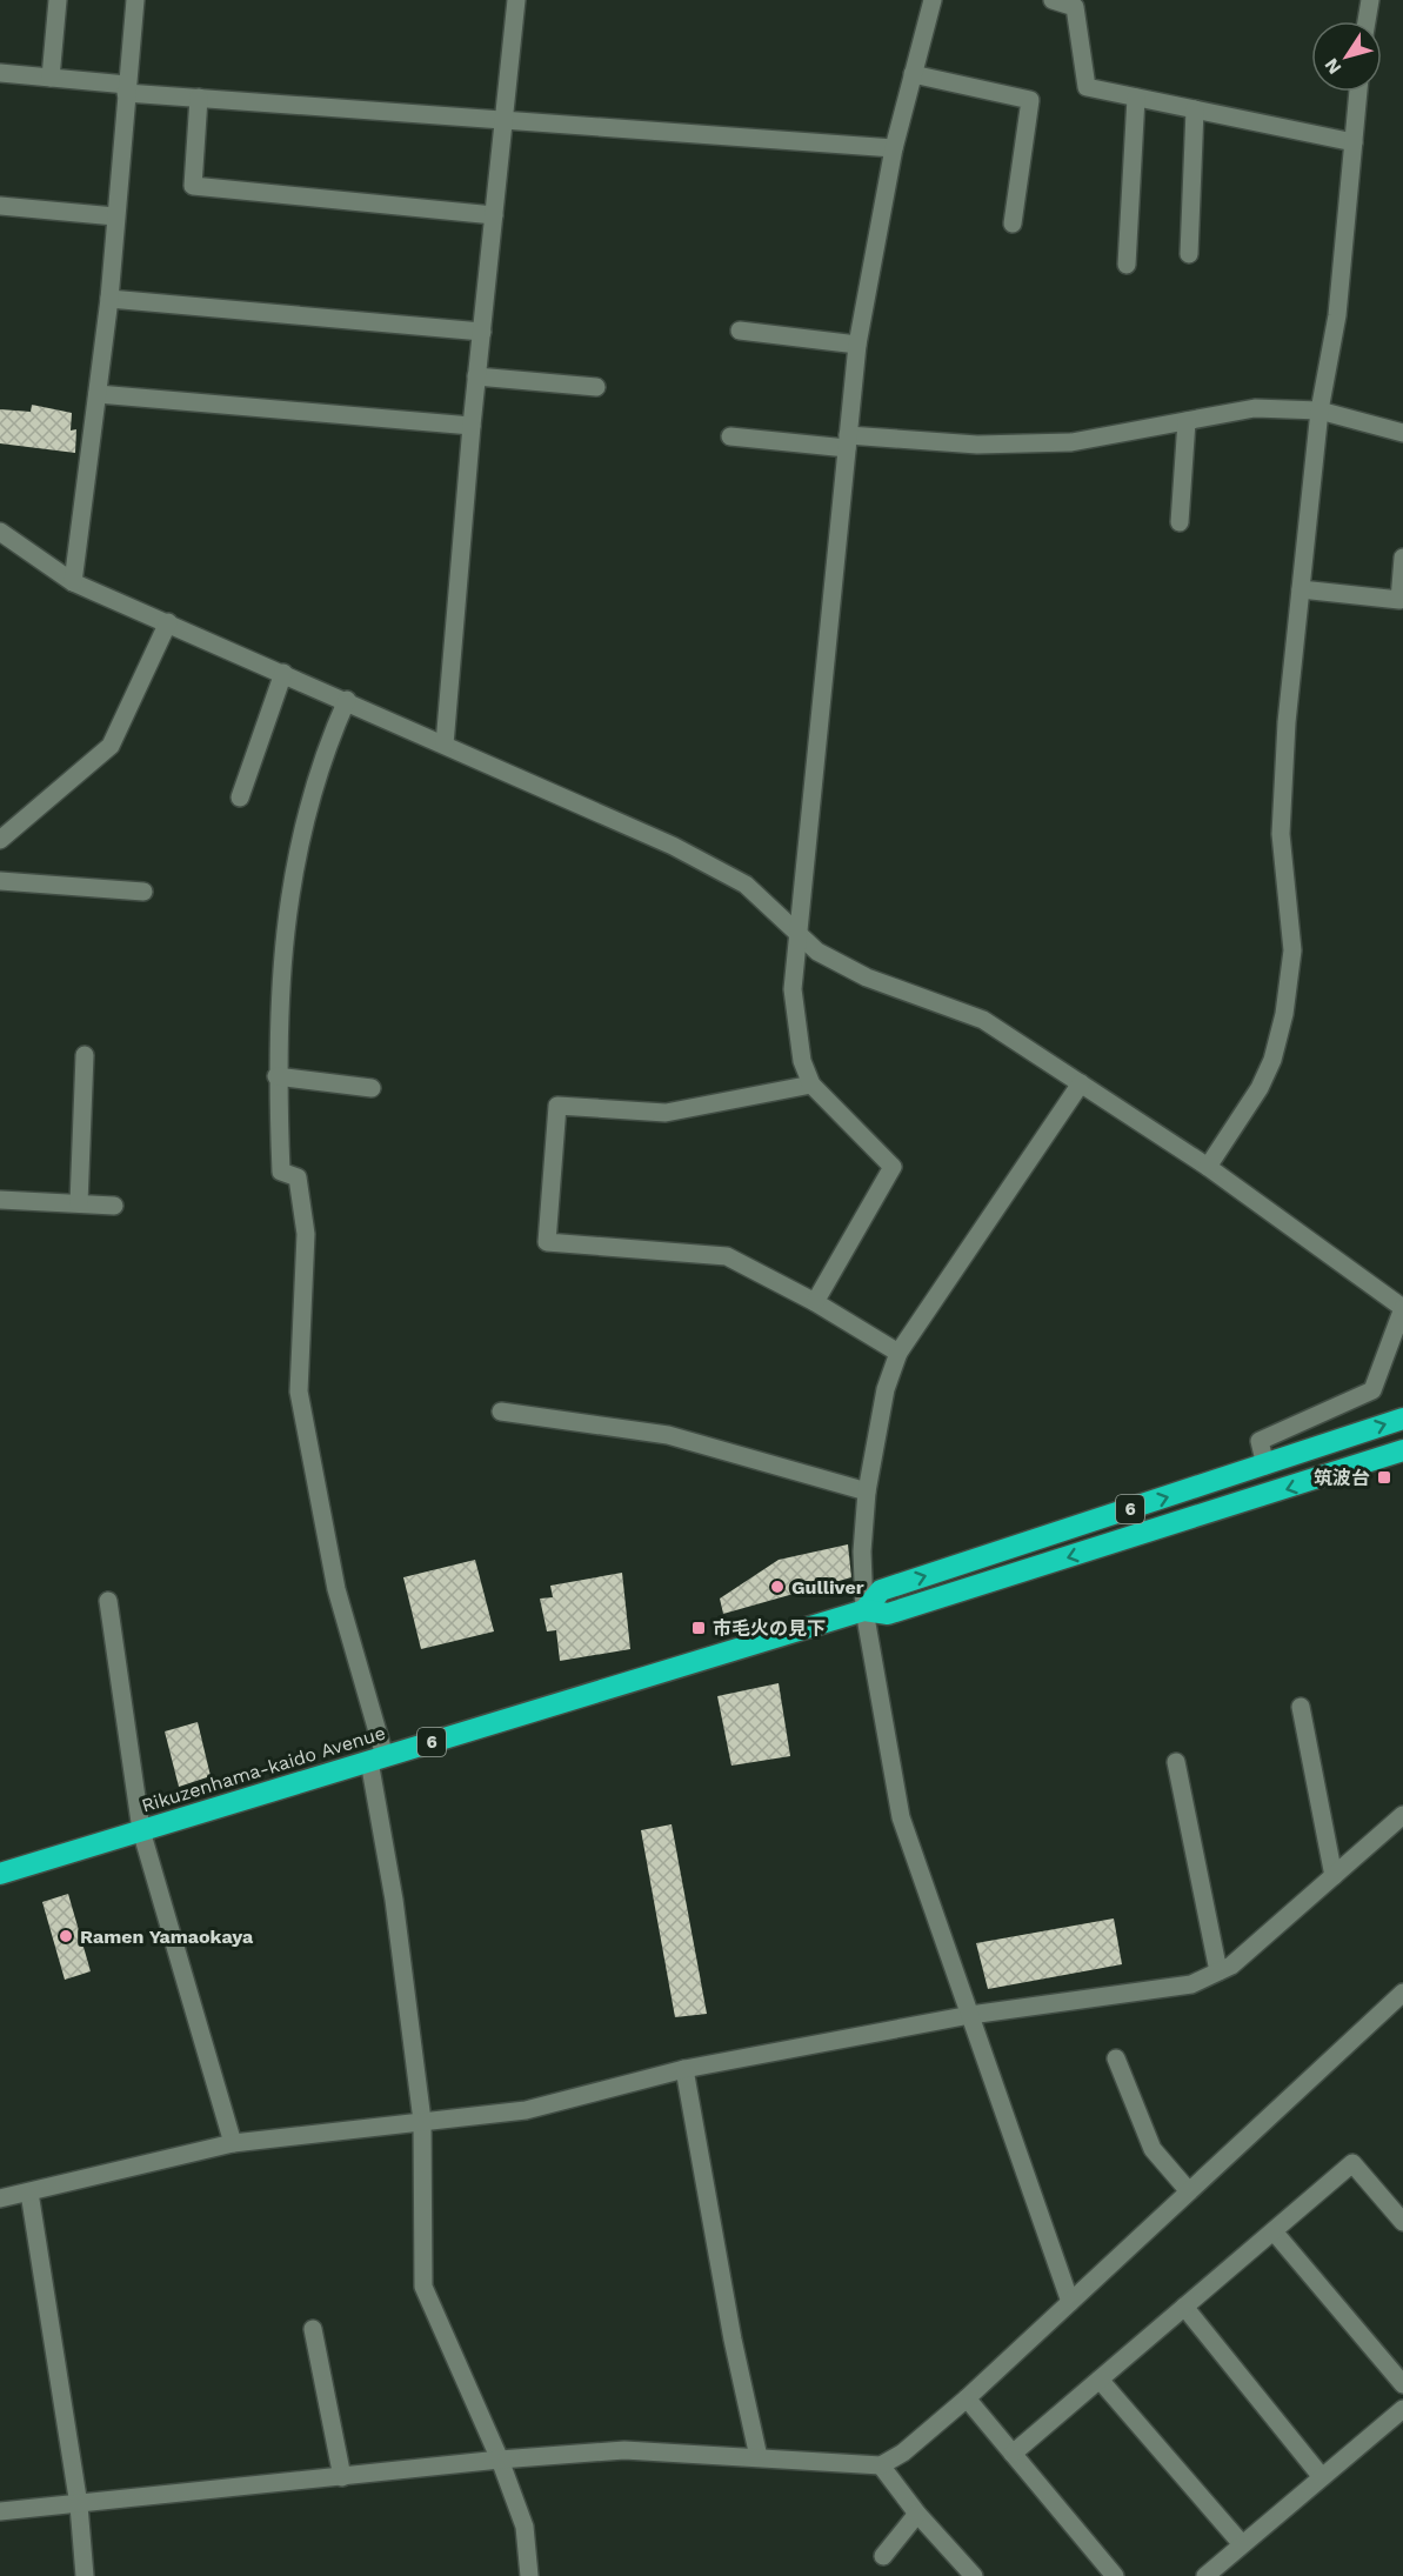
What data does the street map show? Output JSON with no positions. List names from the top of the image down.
{
  "streets": {
    "highway": ["6", "Rikuzenhama-kaido Avenue"]
  },
  "places": {
    "transit": ["筑波台", "市毛火の見下"],
    "other": ["Gulliver", "Ramen Yamaokaya"]
  },
  "north": "bottom left"
}
